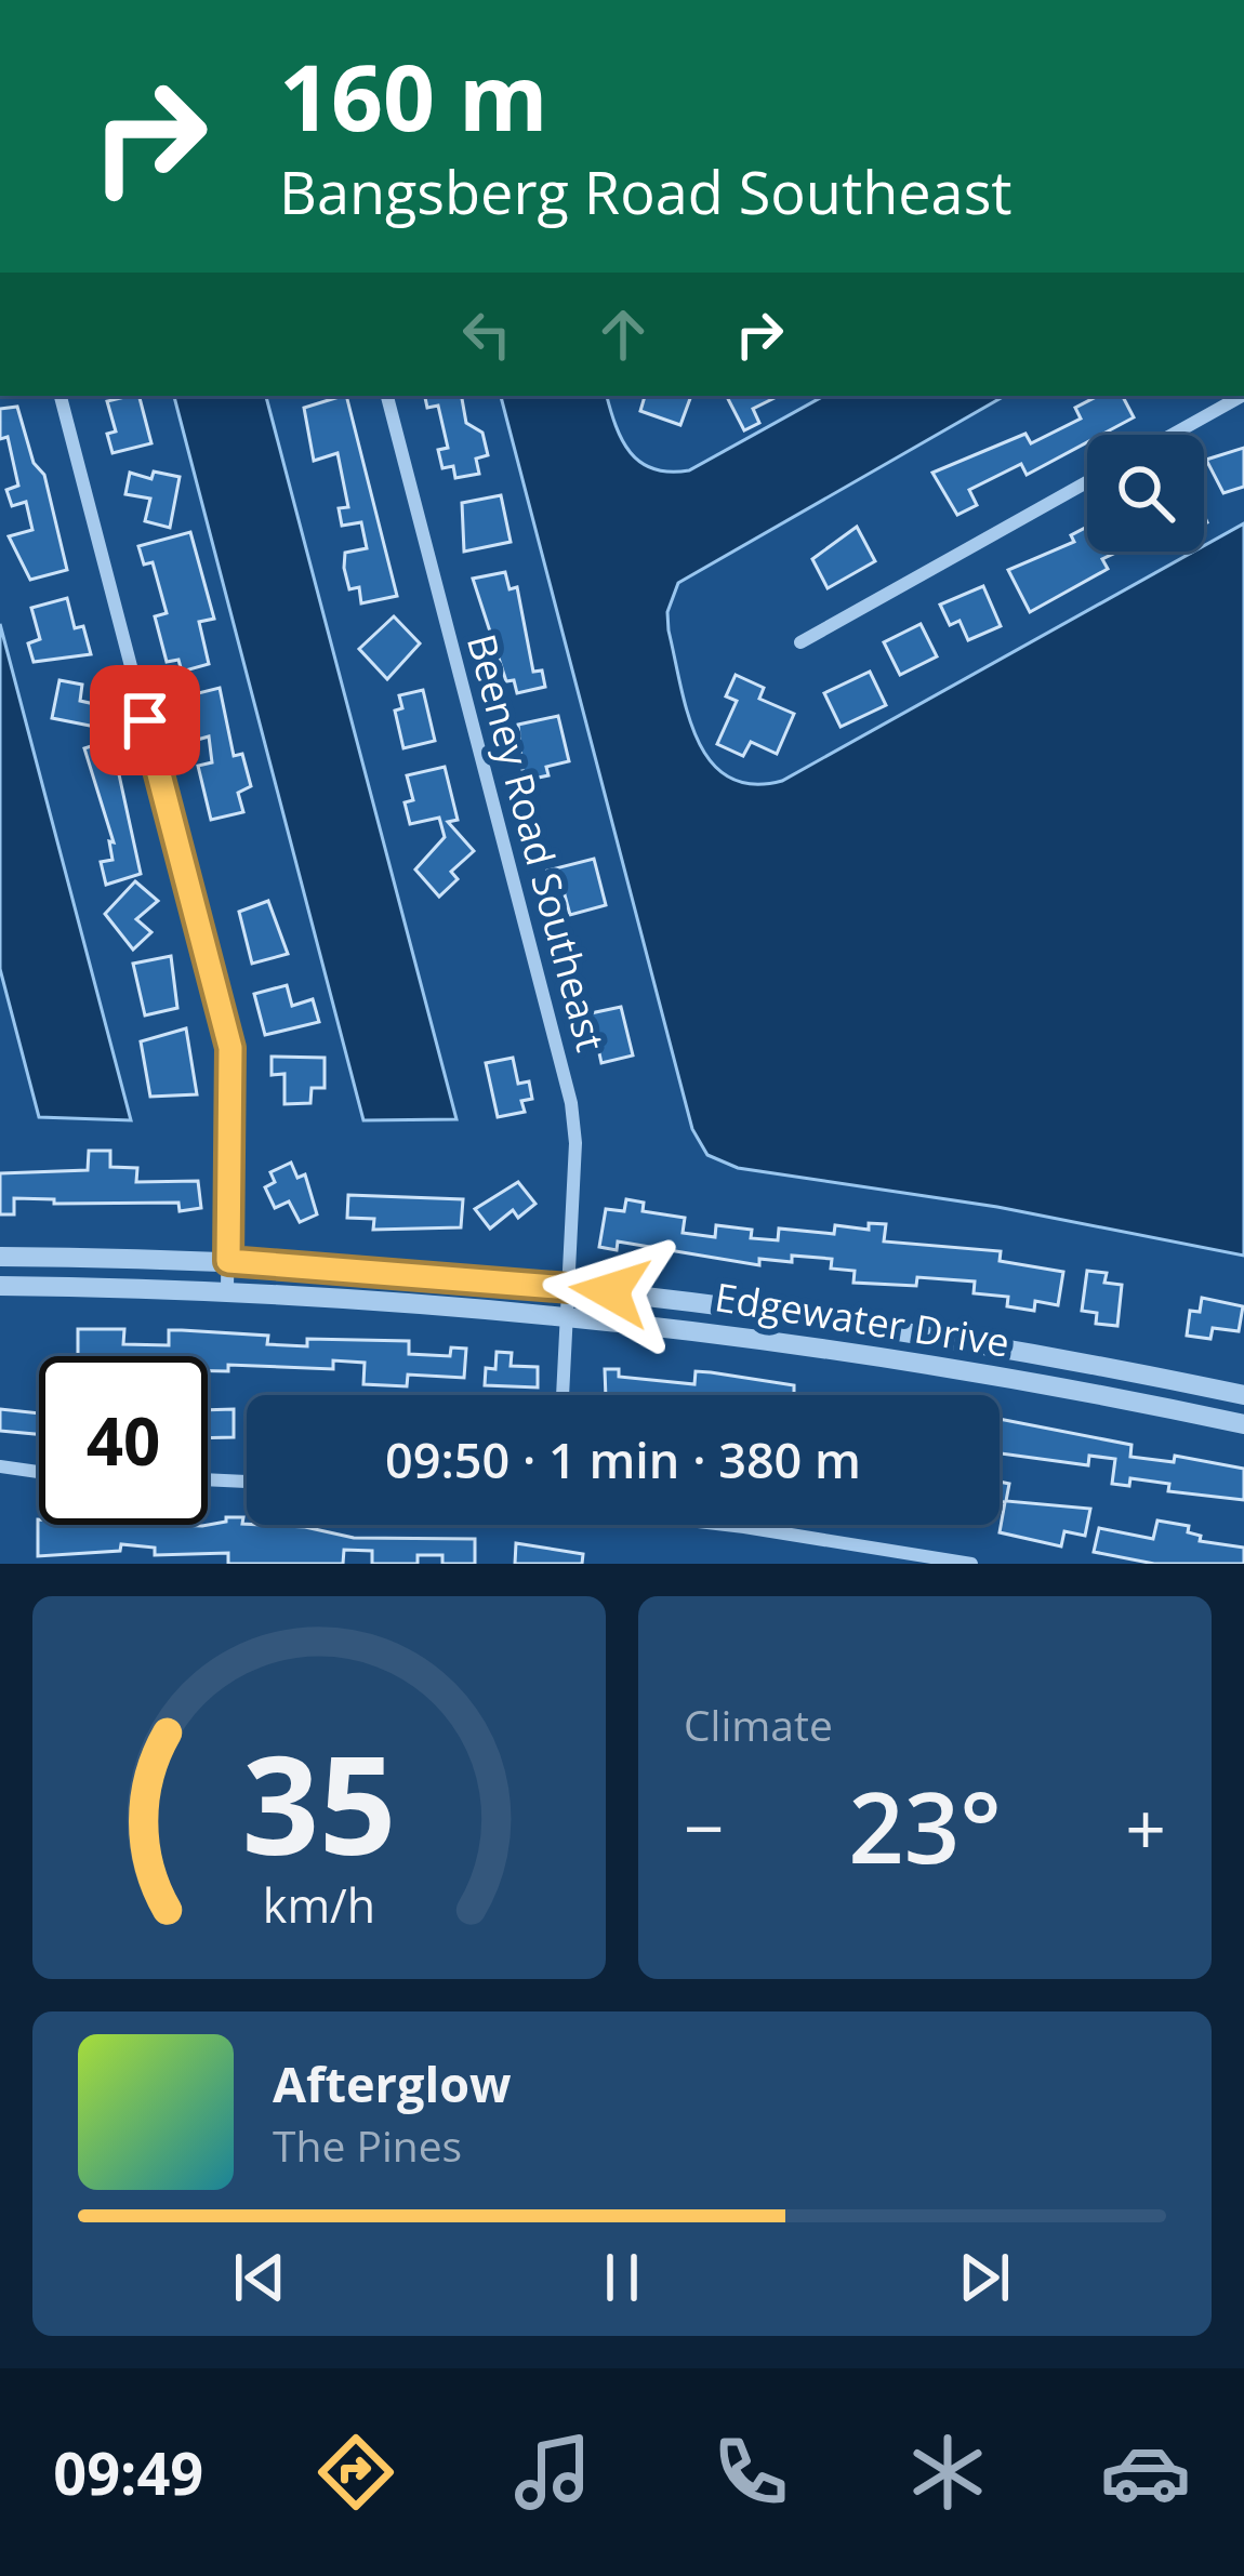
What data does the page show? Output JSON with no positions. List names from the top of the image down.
{
  "streets": {
    "street": ["Beeney Road Southeast", "Edgewater Drive"]
  },
  "crossings": [
    ["Beeney Road Southeast", "Edgewater Drive"]
  ],
  "page": {
    "turn": ["160 m", "Bangsberg Road Southeast"],
    "limit": "40",
    "trip": "09:50 · 1 min · 380 m",
    "tile": "Climate",
    "heat": ["−", "23°", "+"],
    "song": ["Afterglow", "The Pines"],
    "tabs": "09:49",
    "gauge": ["35", "km/h"]
  }
}
